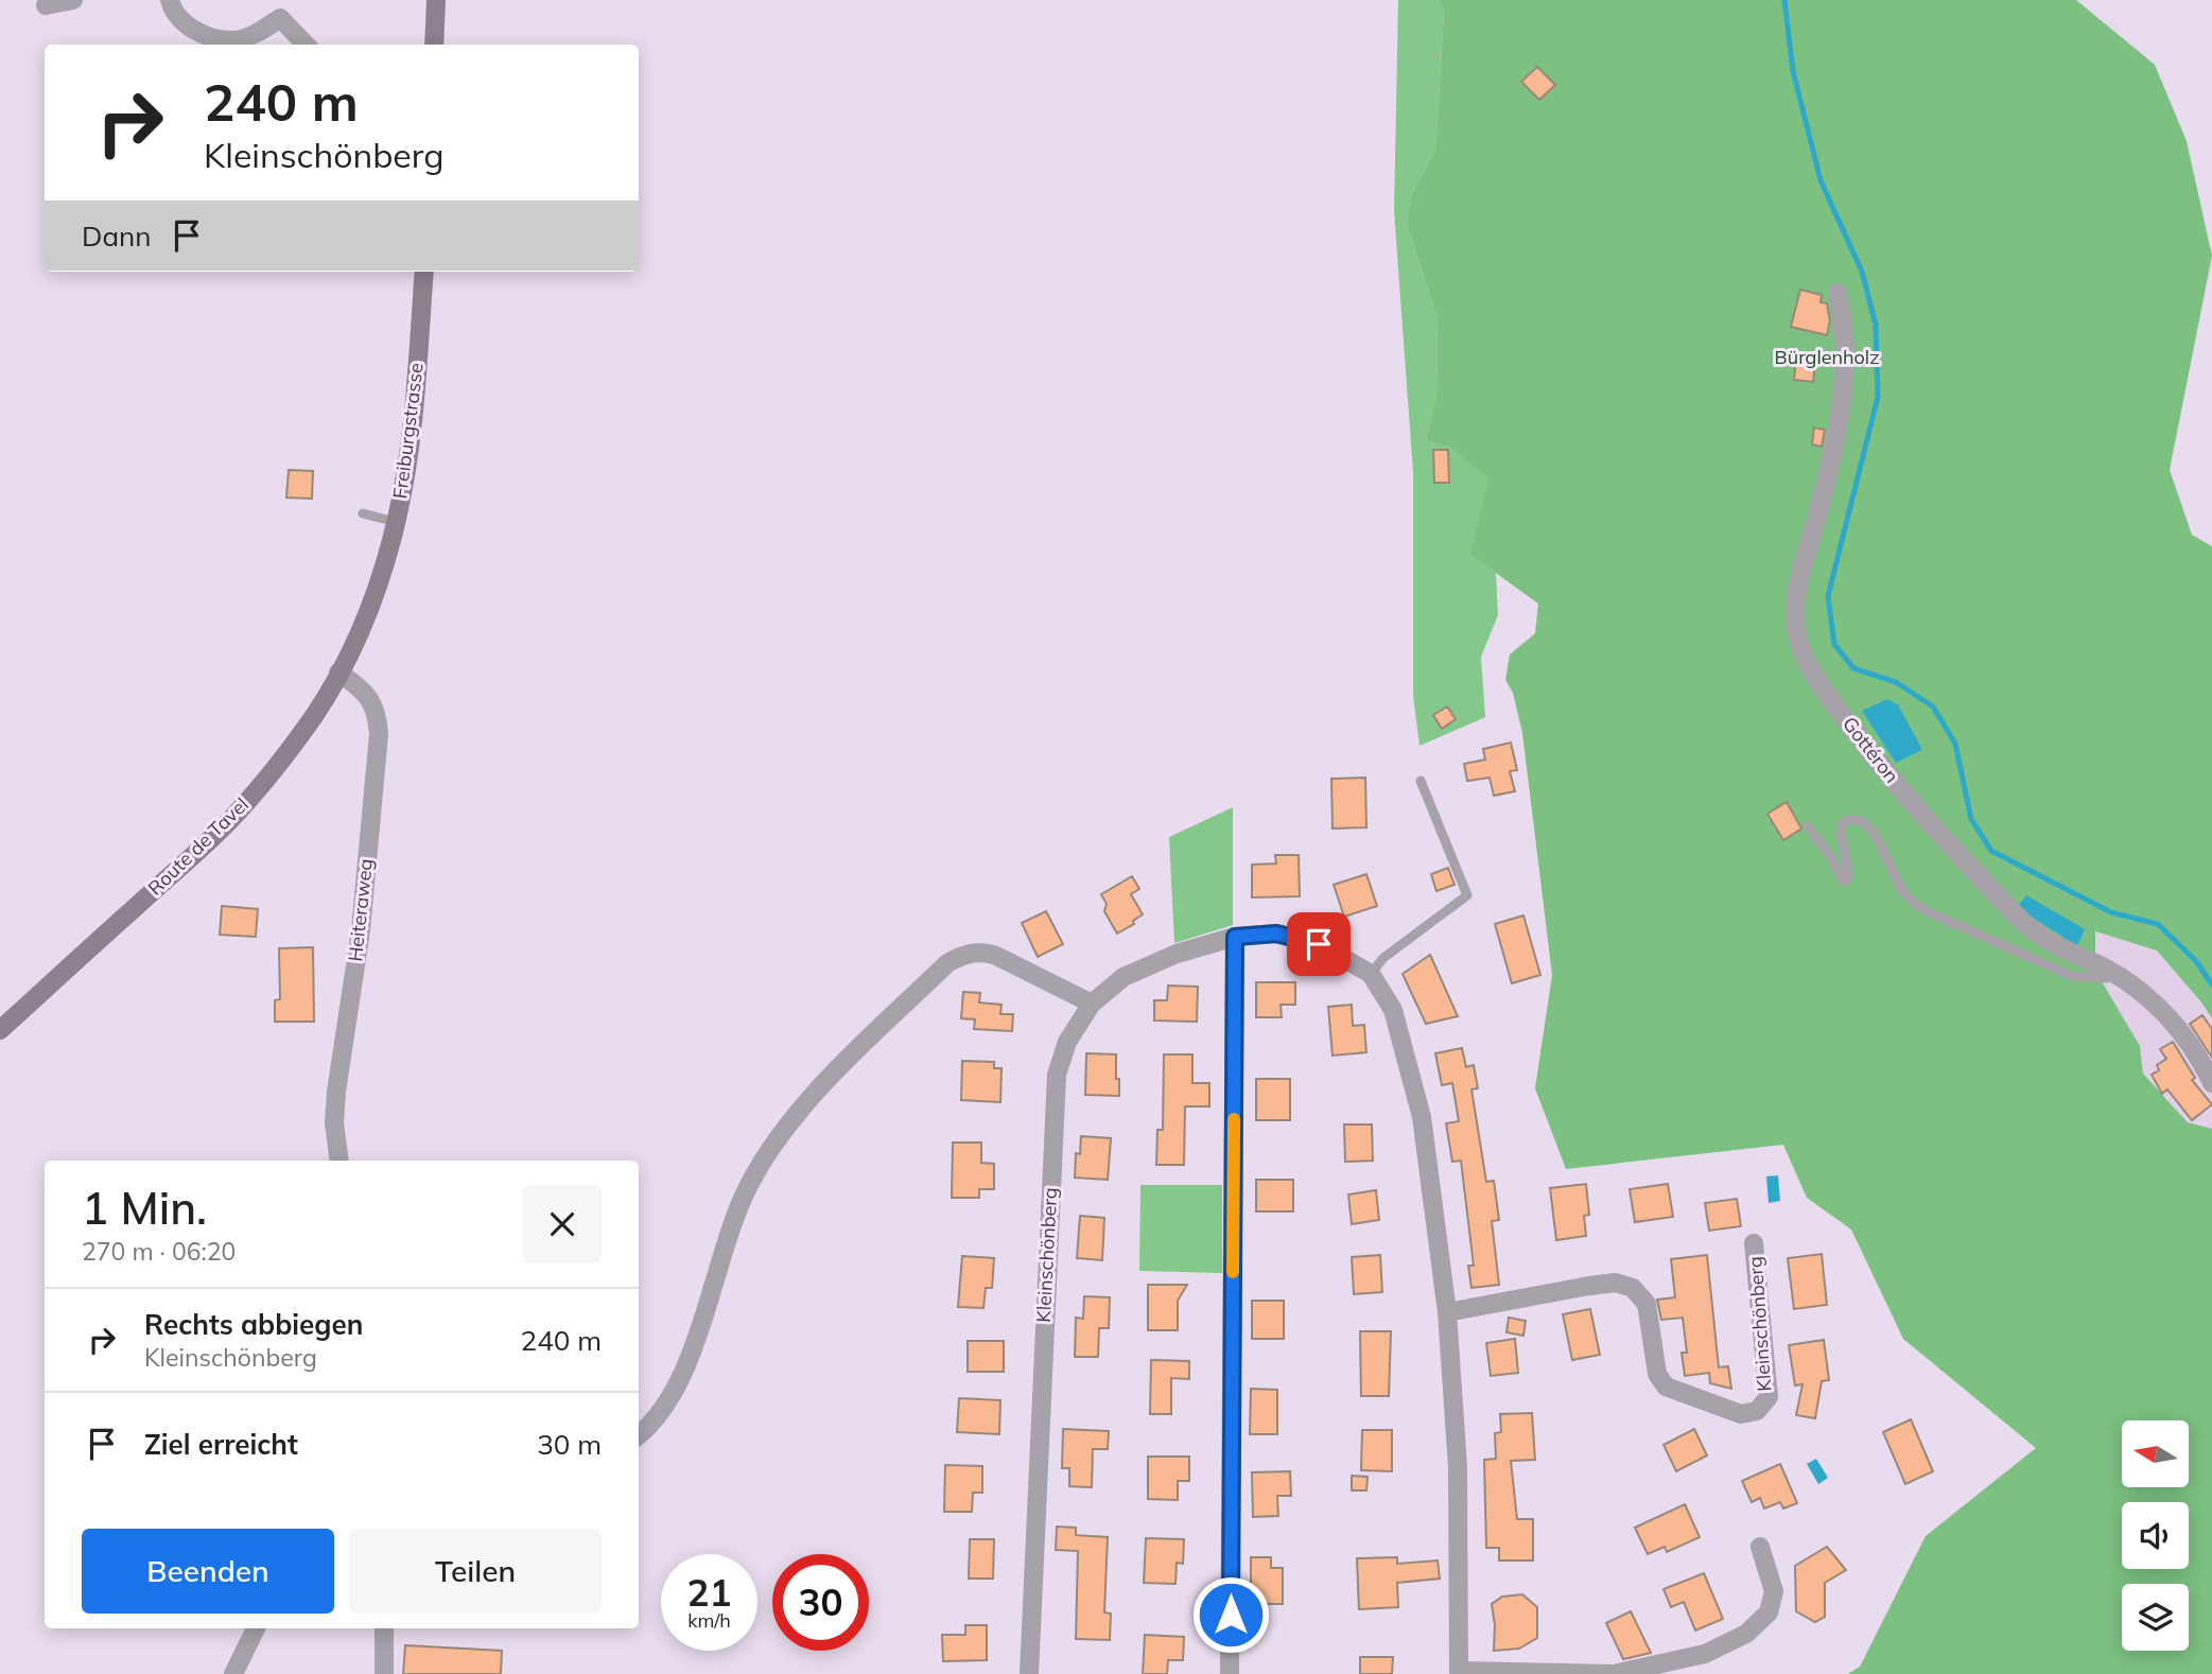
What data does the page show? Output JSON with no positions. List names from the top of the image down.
{
  "streets": {
    "main road": ["Freiburgstrasse", "Route de Tavel"],
    "street": ["Gottéron", "Heiteraweg", "Kleinschönberg"]
  },
  "crossings": [
    ["Freiburgstrasse", "Route de Tavel"],
    ["Route de Tavel", "Heiteraweg"]
  ],
  "parks": ["Bürglenholz"],
  "north": "left",
  "page": {
    "turn": ["240 m", "Kleinschönberg"],
    "then": "Dann",
    "heading": ["1 Min.", "270 m · 06:20"],
    "list": [
      {
        "name": "Rechts abbiegen",
        "note": "Kleinschönberg",
        "value": "240 m"
      },
      {
        "name": "Ziel erreicht",
        "value": "30 m"
      }
    ],
    "buttons": ["Beenden", "Teilen"],
    "speed": "21 km/h",
    "limit": "30"
  }
}
